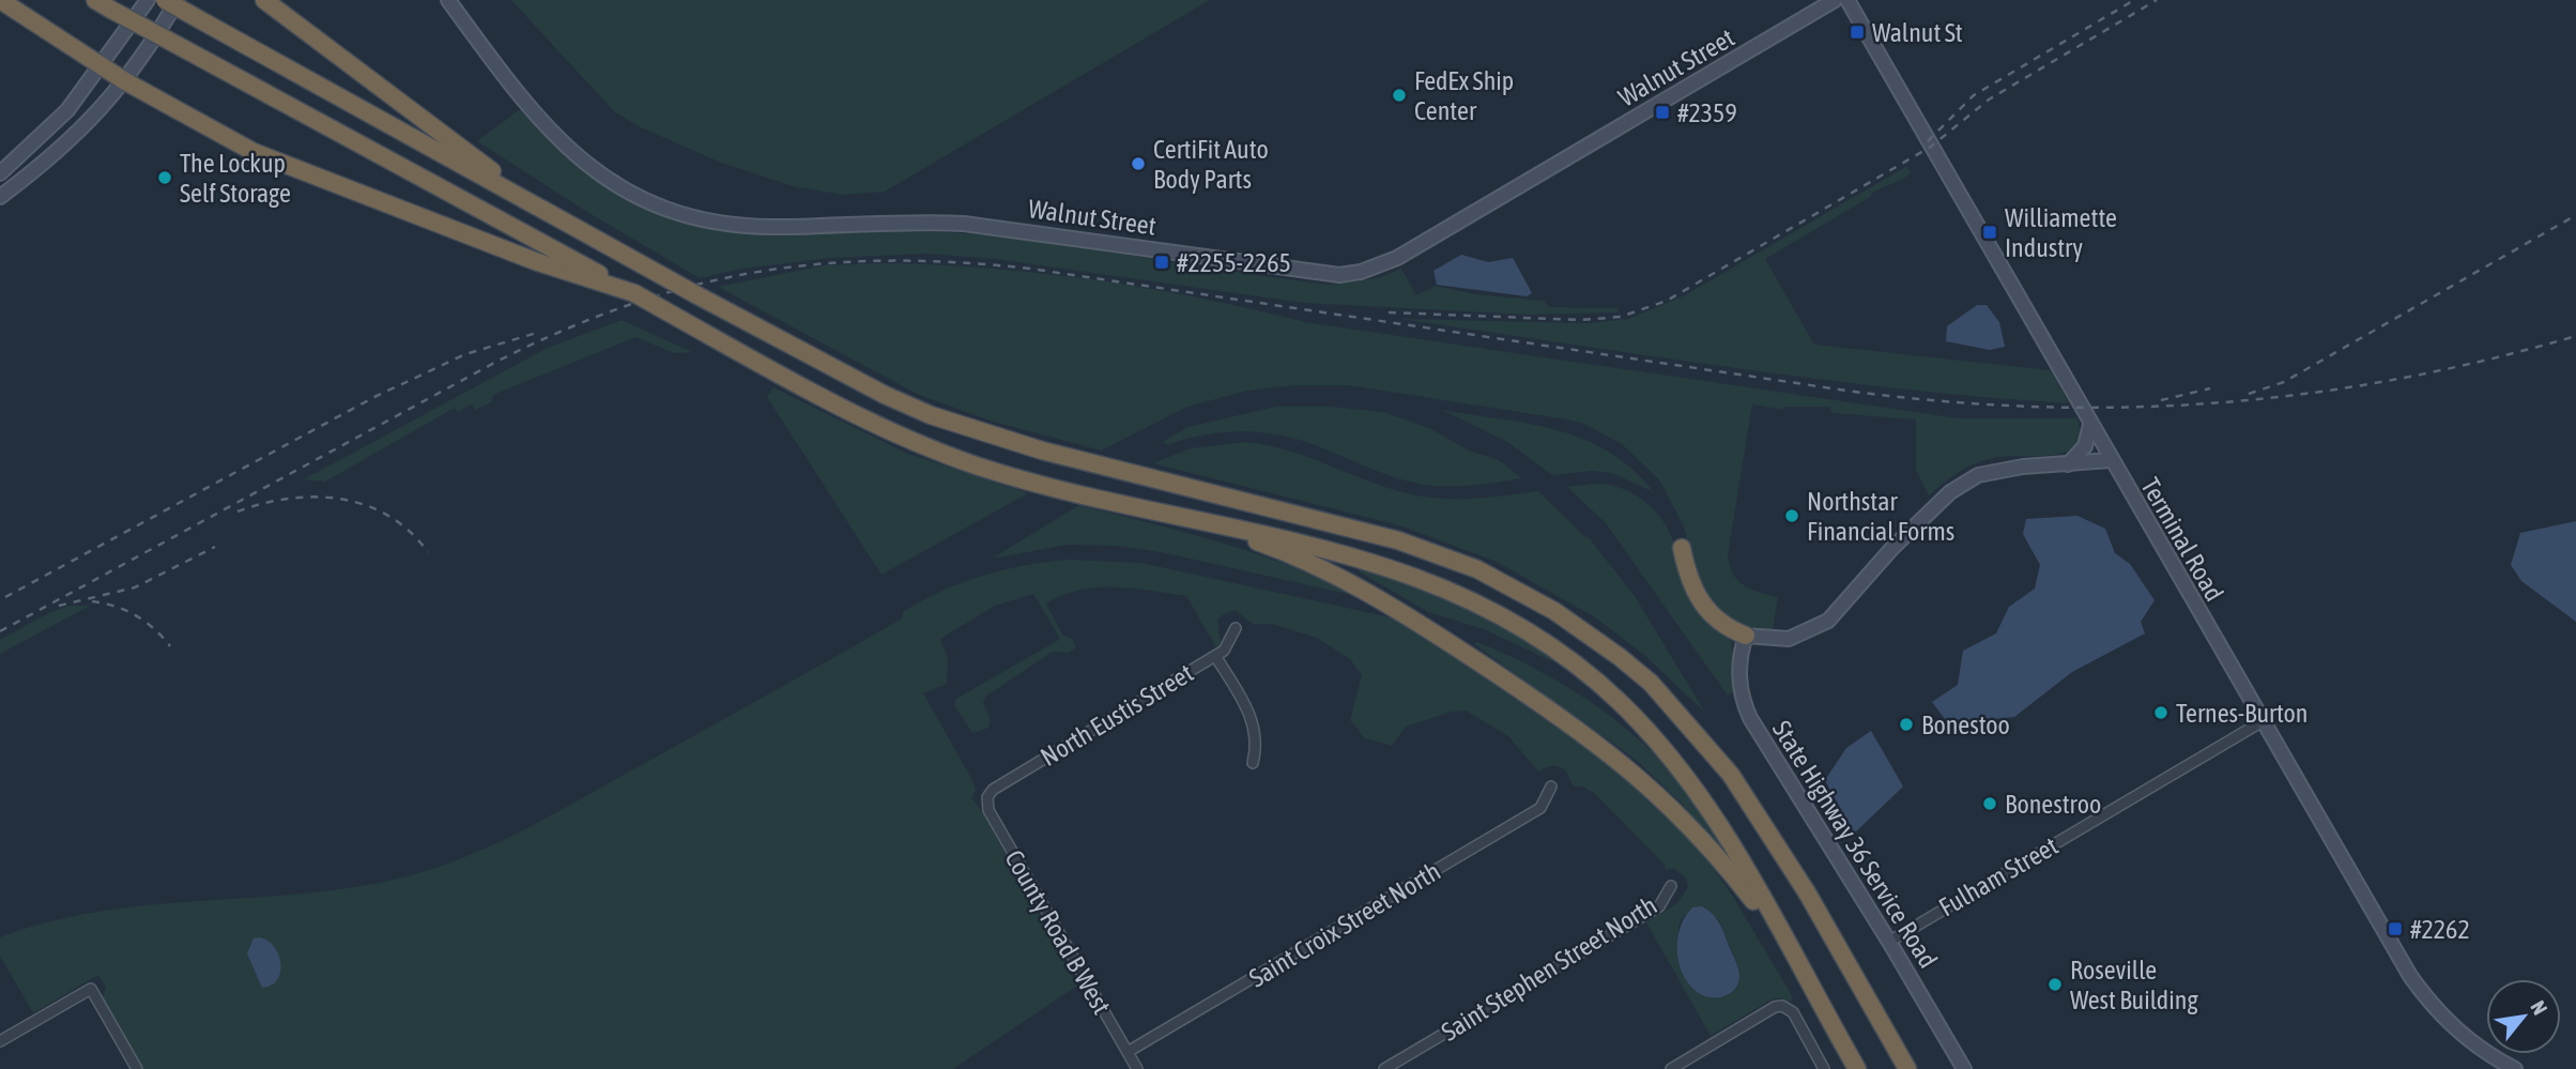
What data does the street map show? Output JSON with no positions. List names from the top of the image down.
{
  "streets": {
    "street": [
      "Walnut Street",
      "Terminal Road",
      "North Eustis Street",
      "State Highway 36 Service Road",
      "Fulham Street",
      "Saint Croix Street North",
      "County Road B West",
      "Saint Stephen Street North"
    ]
  },
  "crossings": [
    ["Terminal Road", "Fulham Street"],
    ["North Eustis Street", "County Road B West"],
    ["State Highway 36 Service Road", "Fulham Street"],
    ["Saint Croix Street North", "County Road B West"]
  ],
  "places": {
    "transit": [
      "Walnut St",
      "#2359",
      "Williamette Industry",
      "#2255-2265",
      "#2262"
    ],
    "other": [
      "FedEx Ship Center",
      "CertiFit Auto Body Parts",
      "The Lockup Self Storage",
      "Northstar Financial Forms",
      "Ternes-Burton",
      "Bonestoo",
      "Bonestroo",
      "Roseville West Building"
    ]
  },
  "north": "top right"
}
